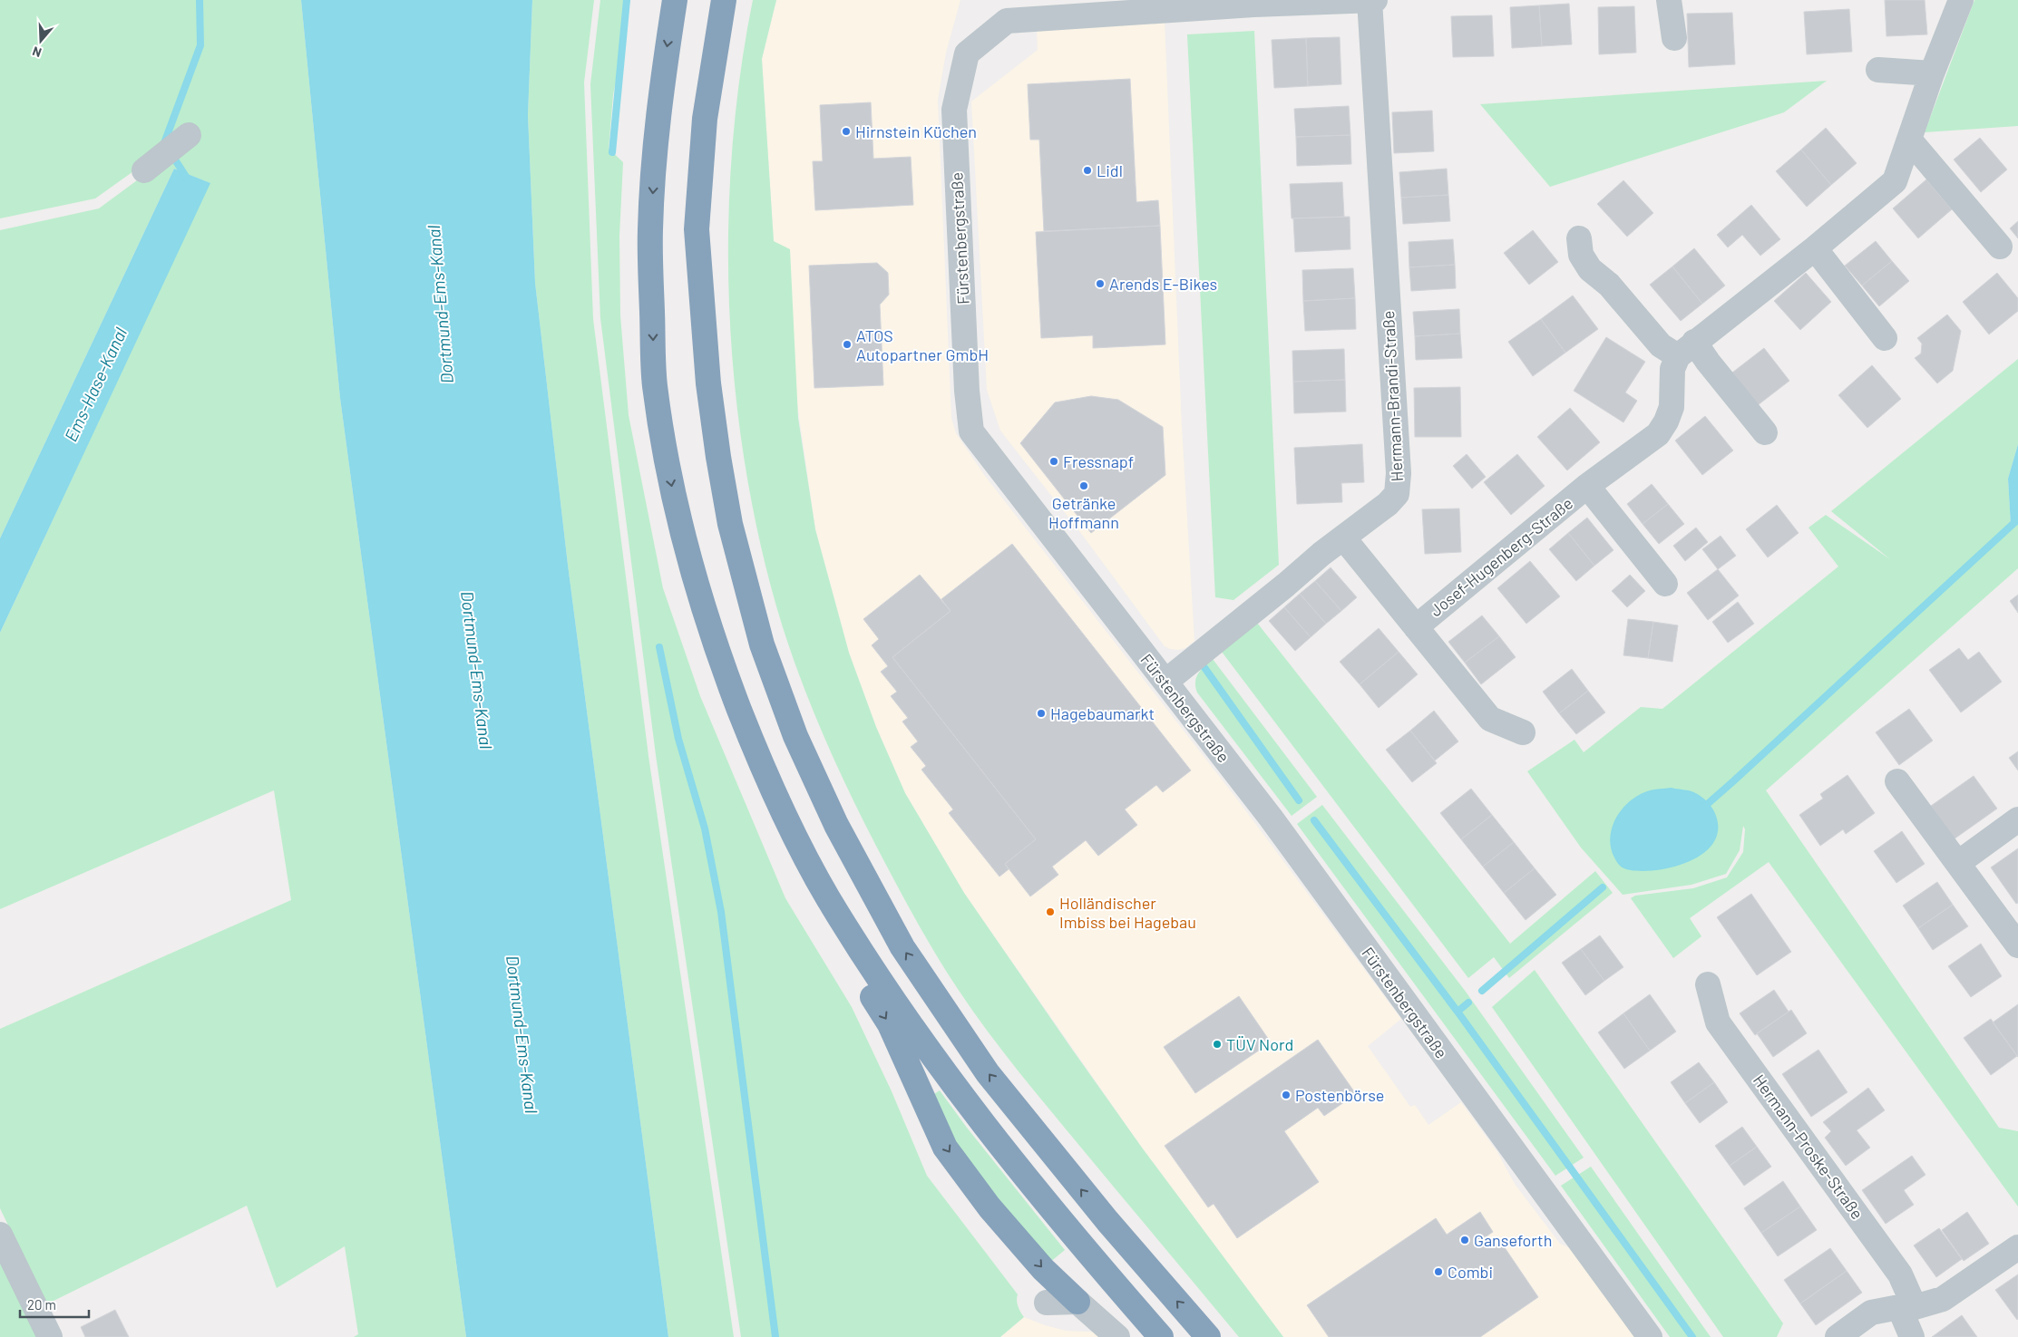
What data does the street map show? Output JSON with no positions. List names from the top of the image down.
{
  "streets": {
    "street": [
      "Fürstenbergstraße",
      "Hermann-Brandi-Straße",
      "Josef-Hugenberg-Straße",
      "Hermann-Proske-Straße"
    ]
  },
  "crossings": [
    ["Fürstenbergstraße", "Hermann-Brandi-Straße"],
    ["Hermann-Brandi-Straße", "Josef-Hugenberg-Straße"]
  ],
  "water": ["Dortmund-Ems-Kanal", "Ems-Hase-Kanal"],
  "places": [
    "Hirnstein Küchen",
    "Lidl",
    "Arends E-Bikes",
    "ATOS Autopartner GmbH",
    "Fressnapf",
    "Getränke Hoffmann",
    "Hagebaumarkt",
    "Holländischer Imbiss bei Hagebau",
    "TÜV Nord",
    "Postenbörse",
    "Ganseforth",
    "Combi"
  ],
  "scale_bar": "20 m",
  "north": "bottom"
}
